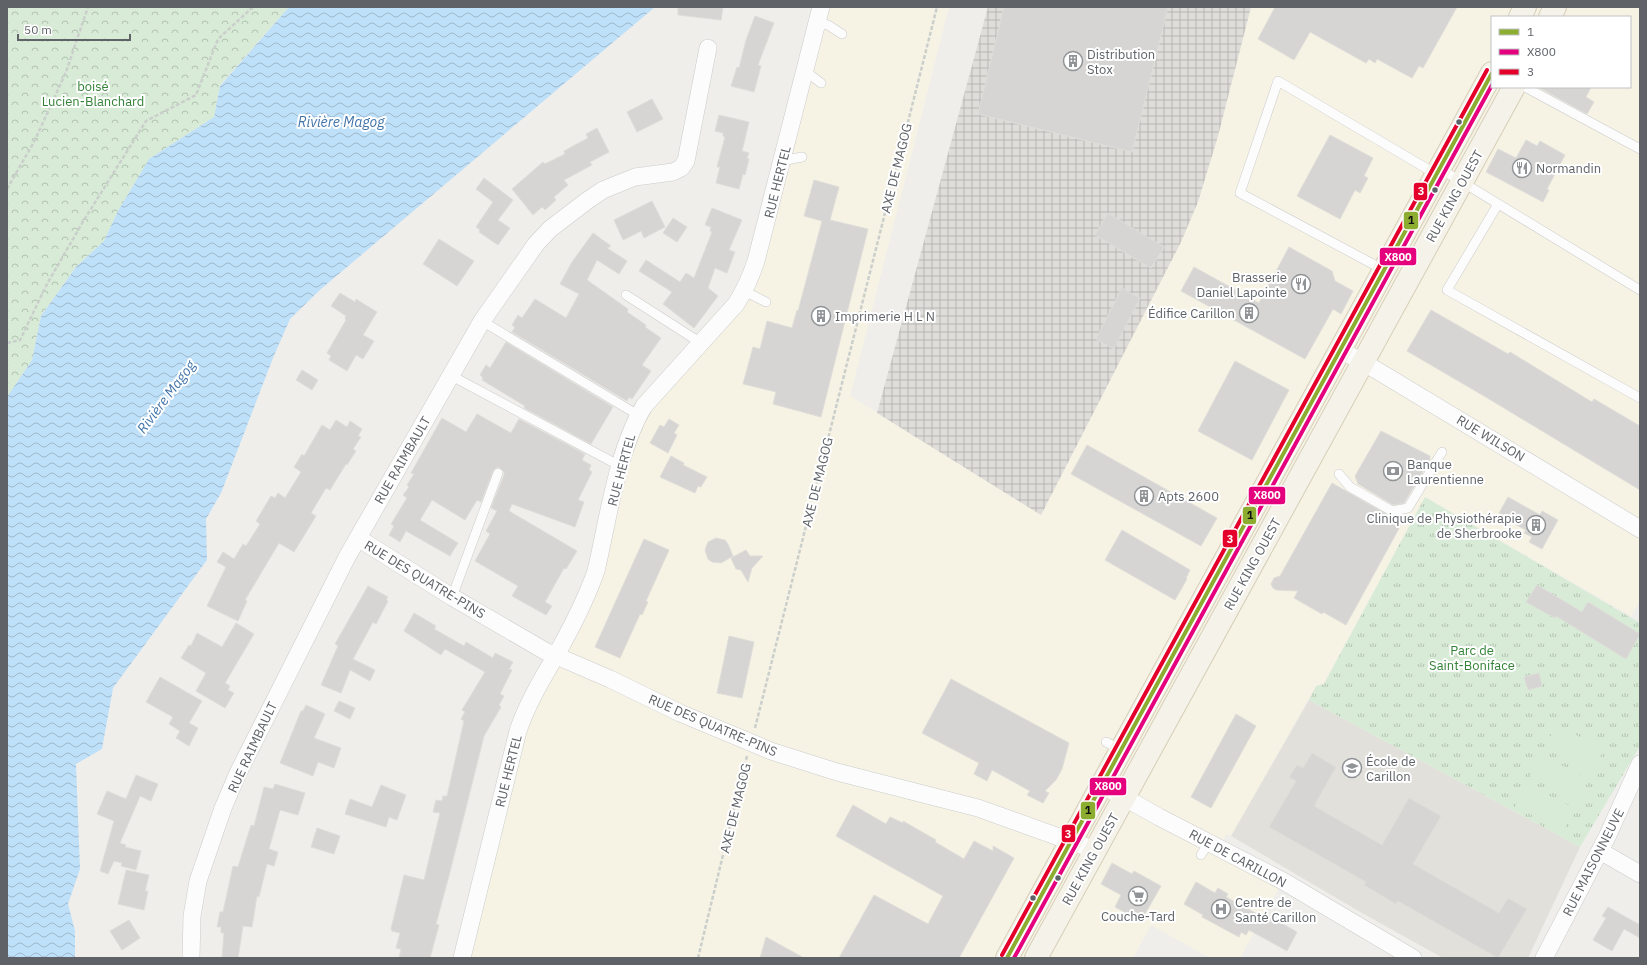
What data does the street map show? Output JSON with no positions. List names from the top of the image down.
{
  "streets": {
    "main road": ["RUE KING OUEST"],
    "street": [
      "RUE HERTEL",
      "RUE WILSON",
      "RUE RAIMBAULT",
      "RUE DES QUATRE-PINS",
      "RUE DE CARILLON",
      "RUE MAISONNEUVE"
    ],
    "path": ["AXE DE MAGOG"]
  },
  "crossings": [
    ["AXE DE MAGOG", "RUE DES QUATRE-PINS"],
    ["RUE HERTEL", "RUE DES QUATRE-PINS"],
    ["RUE KING OUEST", "RUE WILSON"],
    ["RUE KING OUEST", "RUE DES QUATRE-PINS"],
    ["RUE KING OUEST", "RUE DE CARILLON"],
    ["RUE RAIMBAULT", "RUE DES QUATRE-PINS"]
  ],
  "water": ["Rivière Magog"],
  "parks": ["boisé Lucien-Blanchard", "Parc de Saint-Boniface"],
  "places": {
    "building": [
      "Distribution Stox",
      "Édifice Carillon",
      "Imprimerie H L N",
      "Apts 2600",
      "Clinique de Physiothérapie de Sherbrooke"
    ],
    "restaurant": ["Normandin", "Brasserie Daniel Lapointe"],
    "bank": ["Banque Laurentienne"],
    "school or university": ["École de Carillon"],
    "supermarket": ["Couche-Tard"],
    "hospital": ["Centre de Santé Carillon"]
  },
  "lines": ["transit line 3", "transit line 1", "transit line X800"],
  "legend": ["1", "X800", "3"],
  "scale_bar": "50 m"
}
